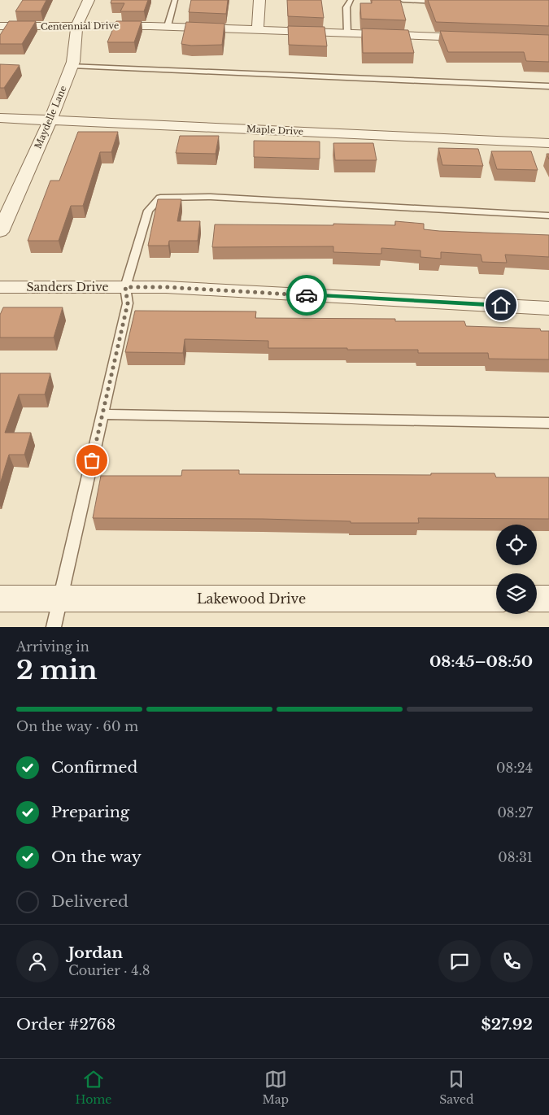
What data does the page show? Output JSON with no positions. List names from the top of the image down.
{
  "streets": {
    "street": [
      "Centennial Drive",
      "Maydelle Lane",
      "Maple Drive",
      "Sanders Drive",
      "Lakewood Drive"
    ]
  },
  "crossings": [
    ["Centennial Drive", "Maydelle Lane"],
    ["Maydelle Lane", "Maple Drive"]
  ],
  "page": {
    "heading": ["2 min", "Arriving in", "08:45–08:50"],
    "panel": [
      "Jordan",
      "Courier · 4.8",
      "Order #2768",
      "$27.92"
    ],
    "bar": "On the way · 60 m",
    "list": [
      ["Confirmed", "08:24"],
      ["Preparing", "08:27"],
      ["On the way", "08:31"],
      "Delivered"
    ],
    "tabs": ["Home", "Map", "Saved"]
  }
}
